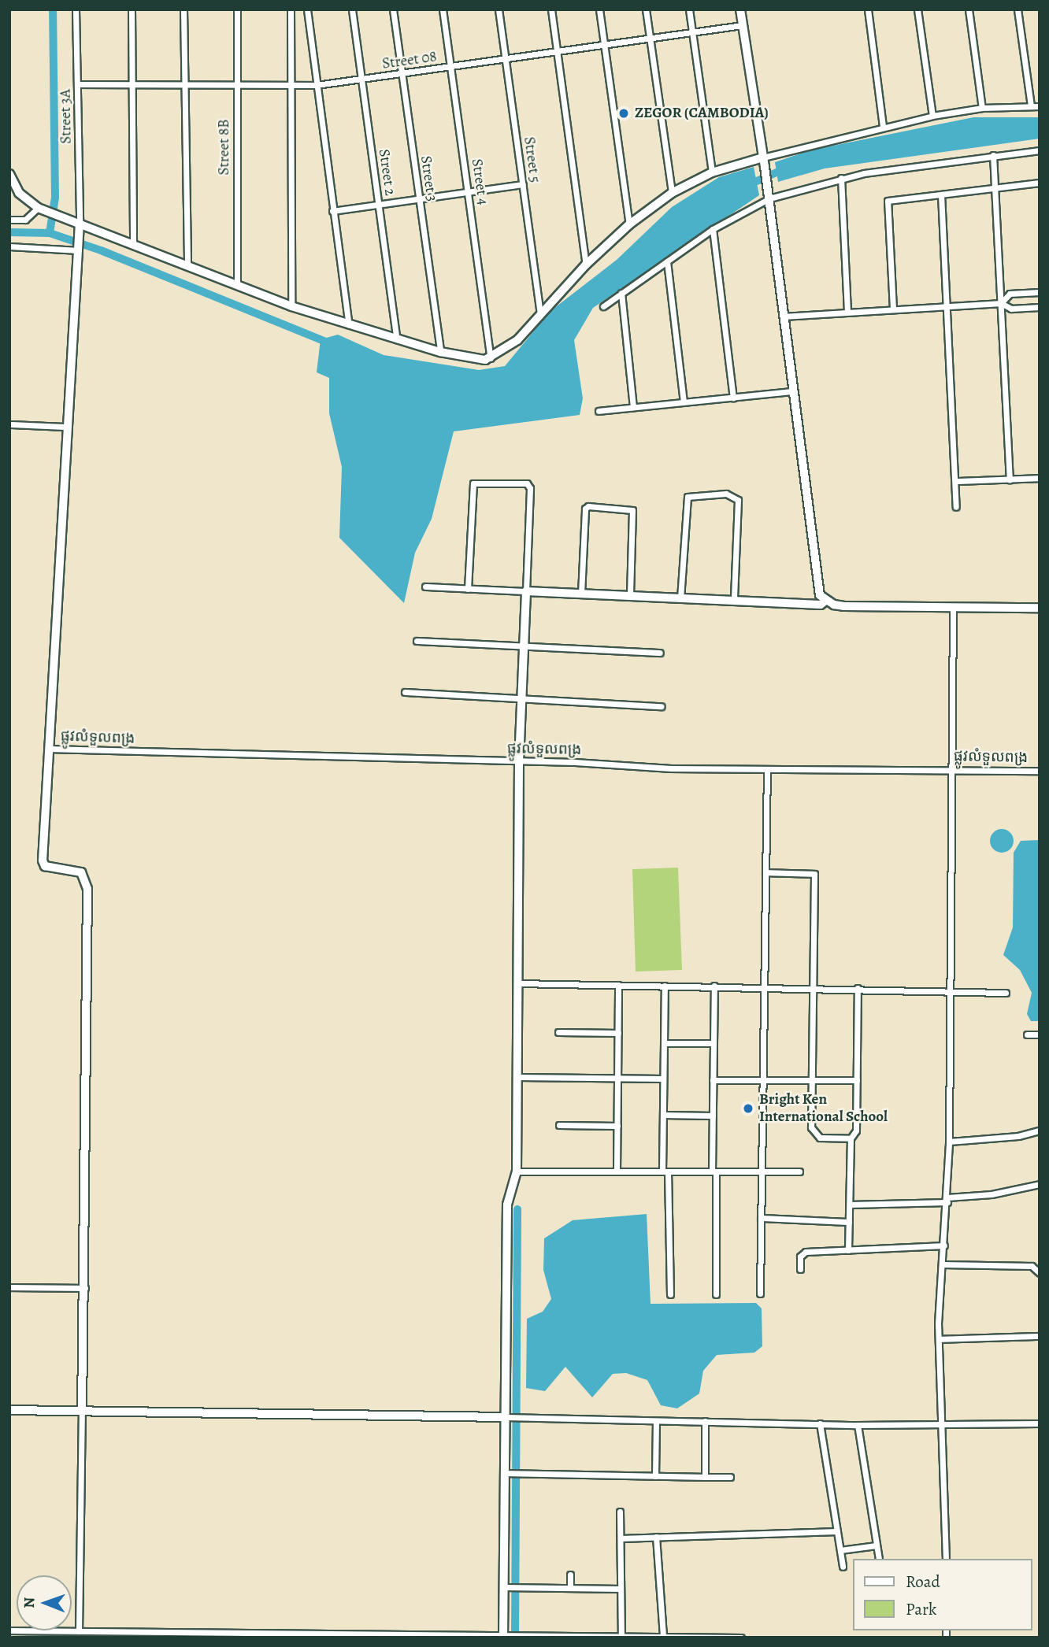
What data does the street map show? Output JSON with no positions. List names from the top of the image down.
{
  "streets": {
    "street": [
      "Street 08",
      "Street 3A",
      "Street 8B",
      "Street 5",
      "Street 2",
      "Street 3",
      "Street 4",
      "ផ្លូវលំទួលពង្រ"
    ]
  },
  "crossings": [
    ["Street 08", "Street 3A"],
    ["Street 08", "Street 8B"],
    ["Street 08", "Street 5"],
    ["Street 08", "Street 2"],
    ["Street 08", "Street 3"],
    ["Street 08", "Street 4"]
  ],
  "places": ["ZEGOR (CAMBODIA)", "Bright Ken International School"],
  "legend": ["Road", "Park"],
  "north": "left"
}
